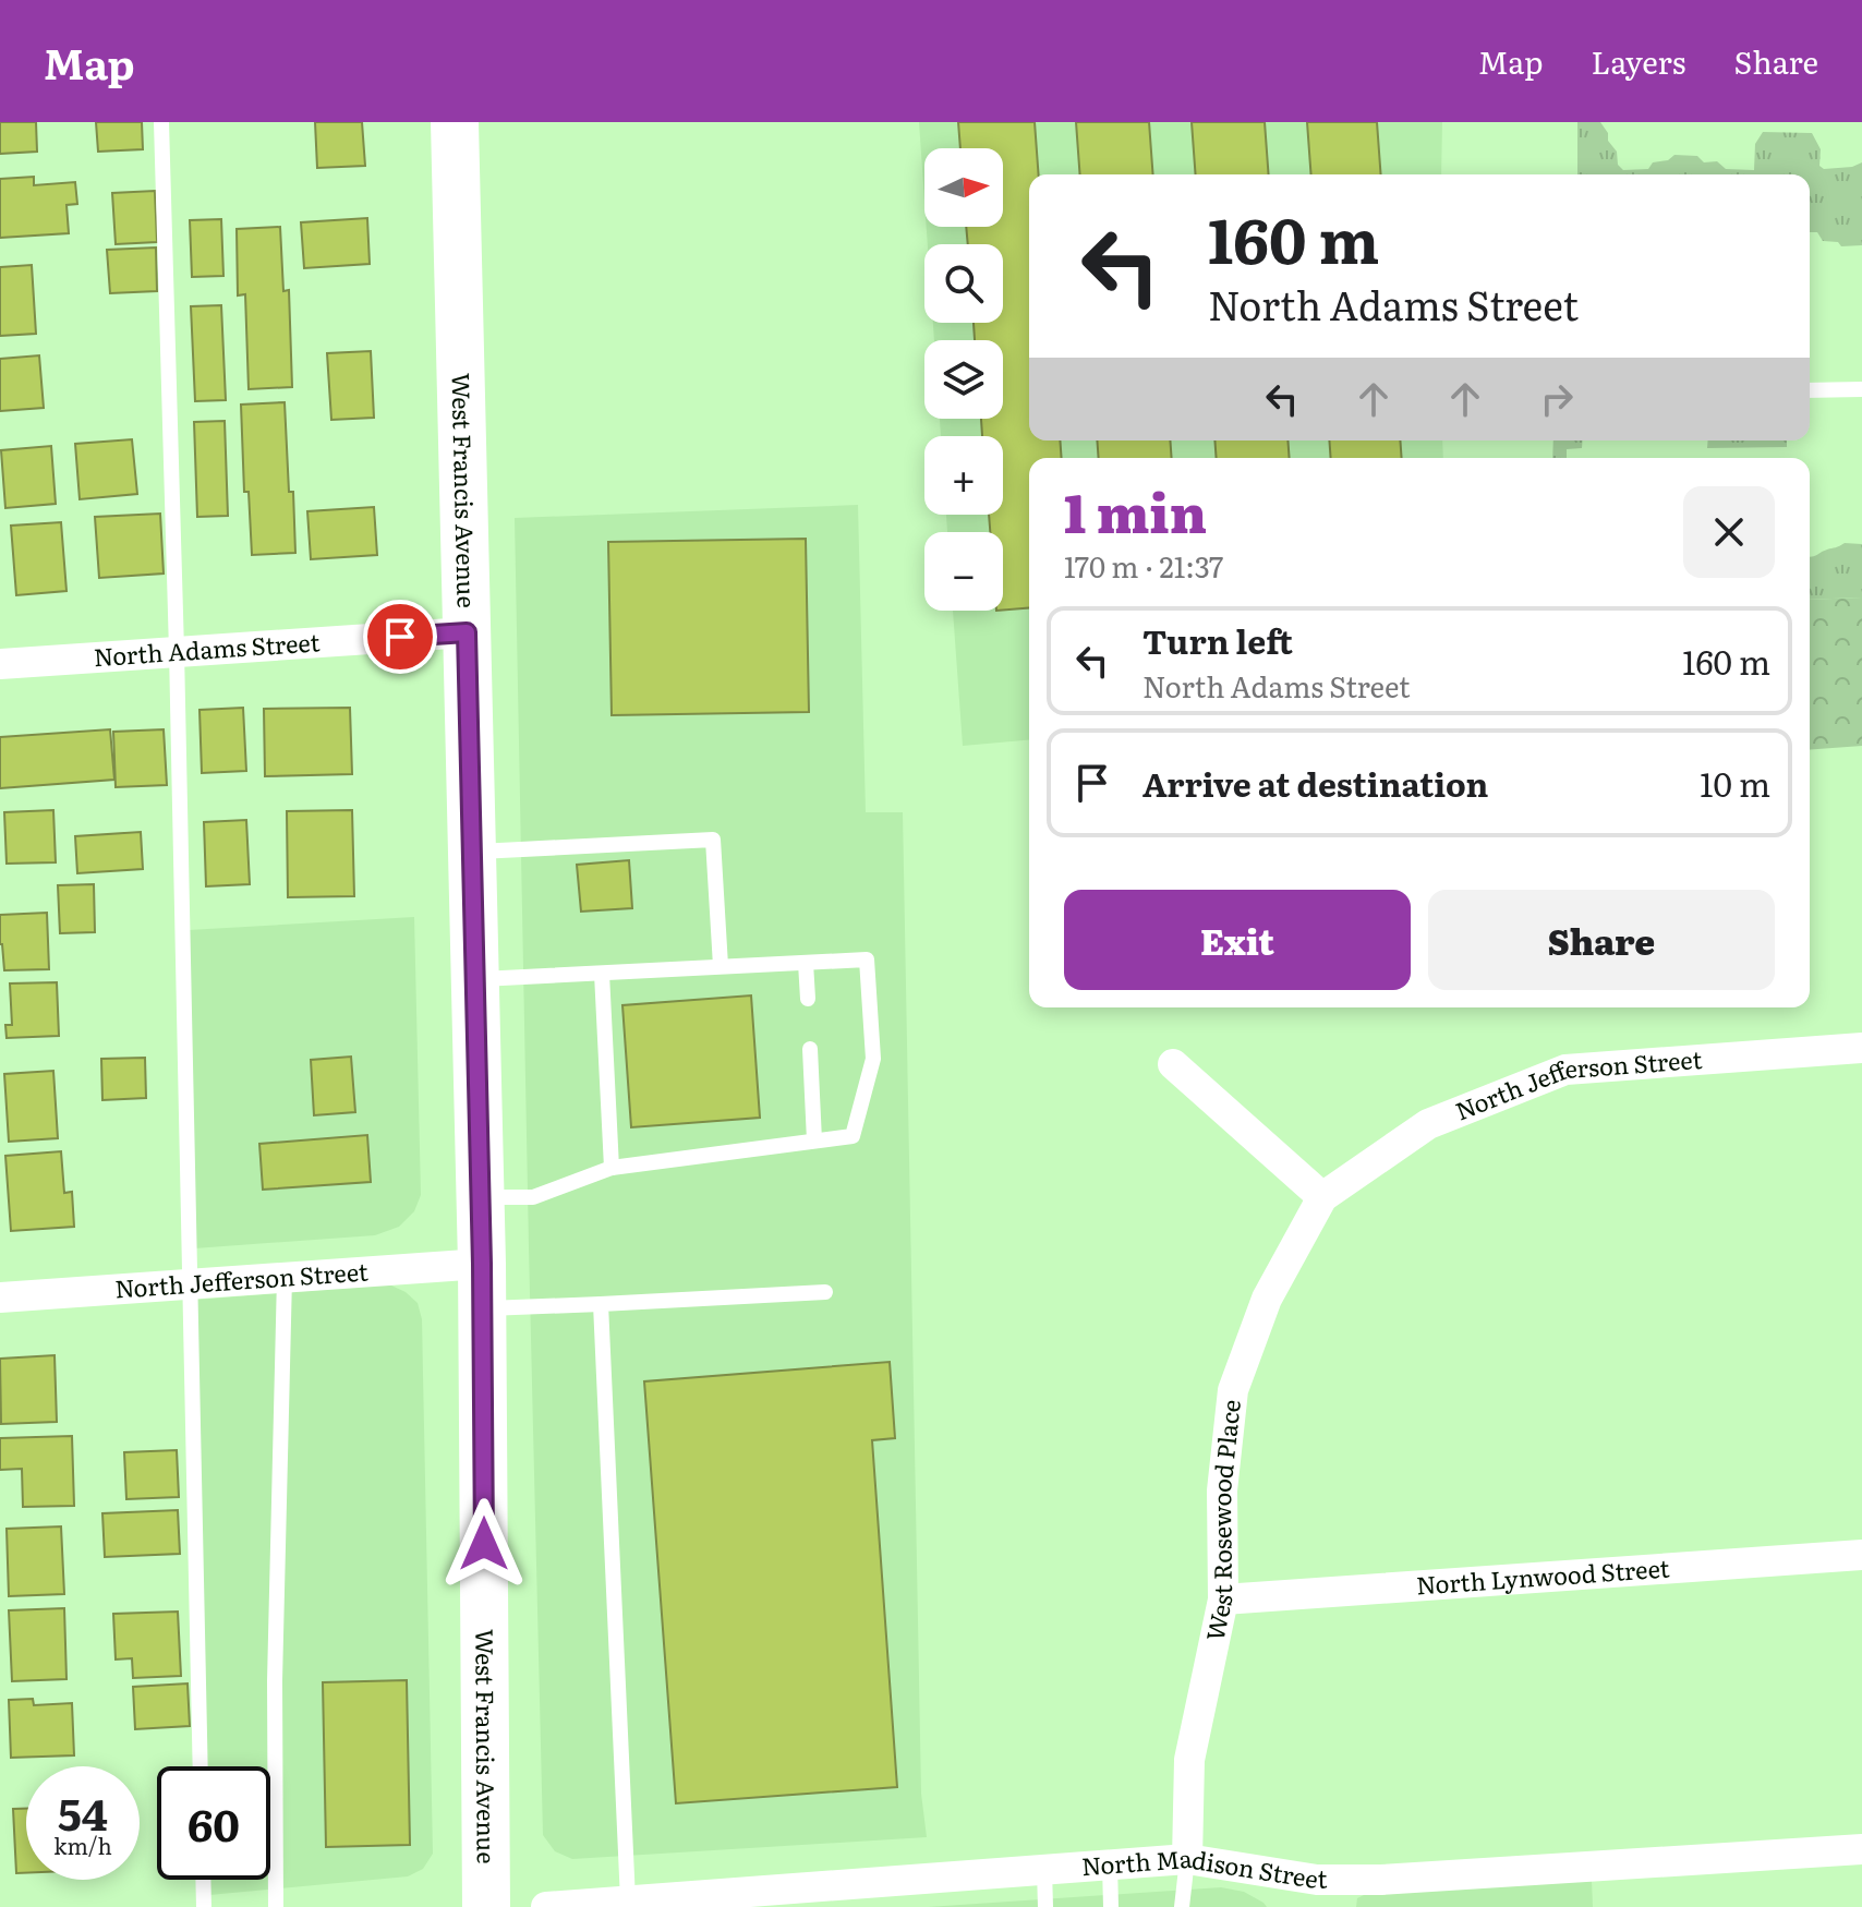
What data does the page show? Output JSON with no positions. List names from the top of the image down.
{
  "streets": {
    "main road": ["West Francis Avenue"],
    "street": [
      "North Adams Street",
      "North Jefferson Street",
      "West Rosewood Place",
      "North Lynwood Street",
      "North Madison Street"
    ]
  },
  "crossings": [
    ["West Francis Avenue", "North Adams Street"],
    ["West Francis Avenue", "North Jefferson Street"],
    ["North Jefferson Street", "West Rosewood Place"],
    ["West Rosewood Place", "North Lynwood Street"],
    ["West Rosewood Place", "North Madison Street"]
  ],
  "north": "right",
  "page": {
    "header": "Map",
    "nav": ["Map", "Layers", "Share"],
    "map_buttons": ["+", "−"],
    "turn": ["160 m", "North Adams Street"],
    "heading": ["1 min", "170 m · 21:37"],
    "list": [
      {
        "name": "Turn left",
        "note": "North Adams Street",
        "value": "160 m"
      },
      {
        "name": "Arrive at destination",
        "value": "10 m"
      }
    ],
    "buttons": ["Exit", "Share"],
    "speed": "54 km/h",
    "limit": "60"
  }
}
